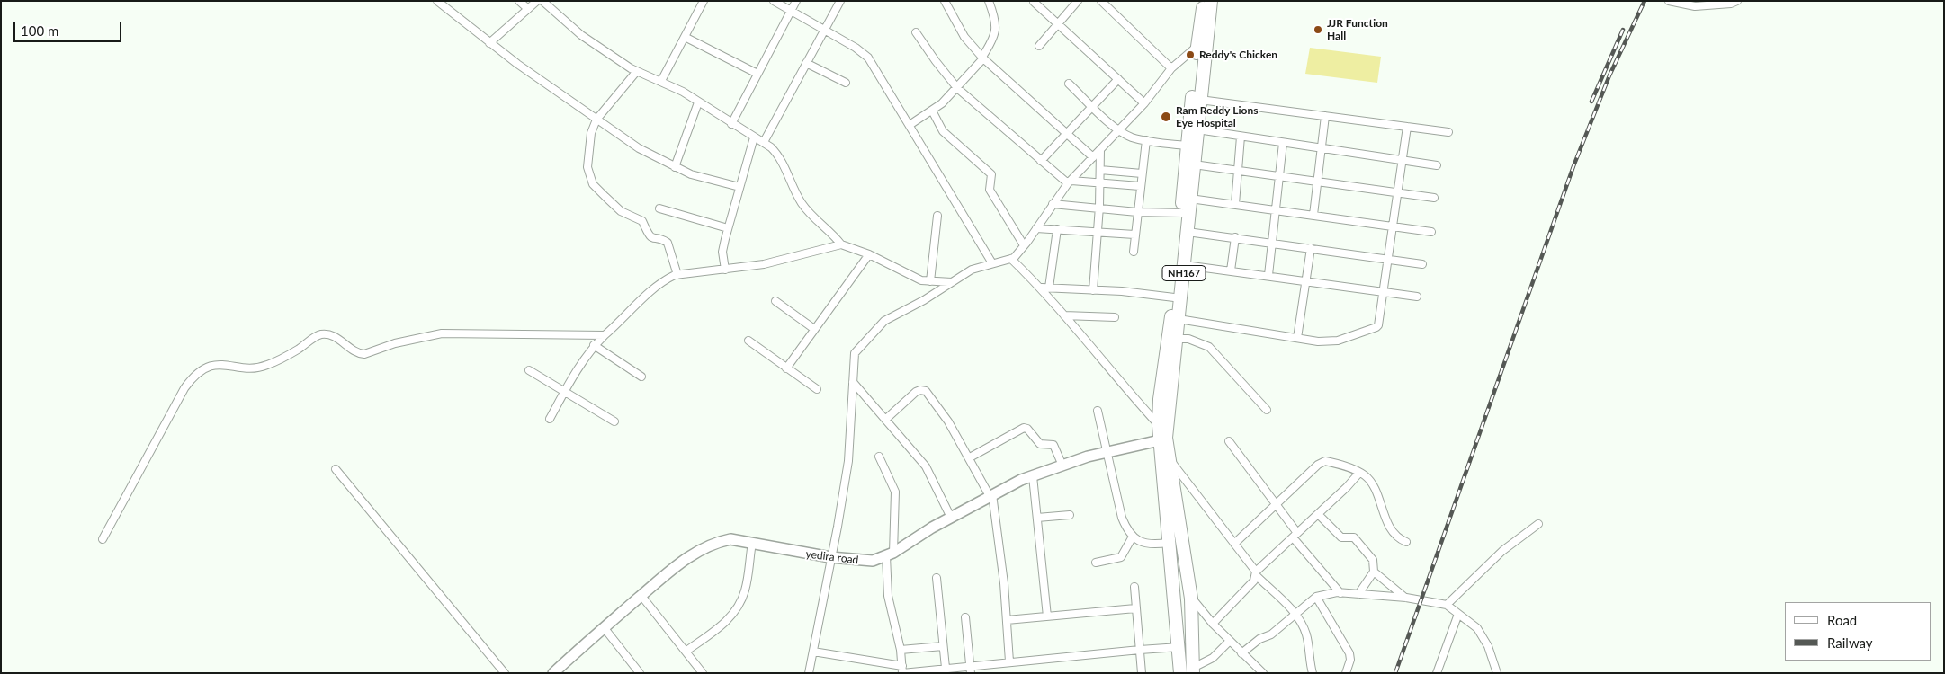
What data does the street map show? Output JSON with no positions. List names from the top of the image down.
{
  "streets": {
    "highway": ["NH167"],
    "main road": ["yedira road"]
  },
  "crossings": [
    ["NH167", "yedira road"]
  ],
  "places": ["JJR Function Hall", "Reddy's Chicken", "Ram Reddy Lions Eye Hospital"],
  "legend": ["Road", "Railway"],
  "scale_bar": "100 m"
}
